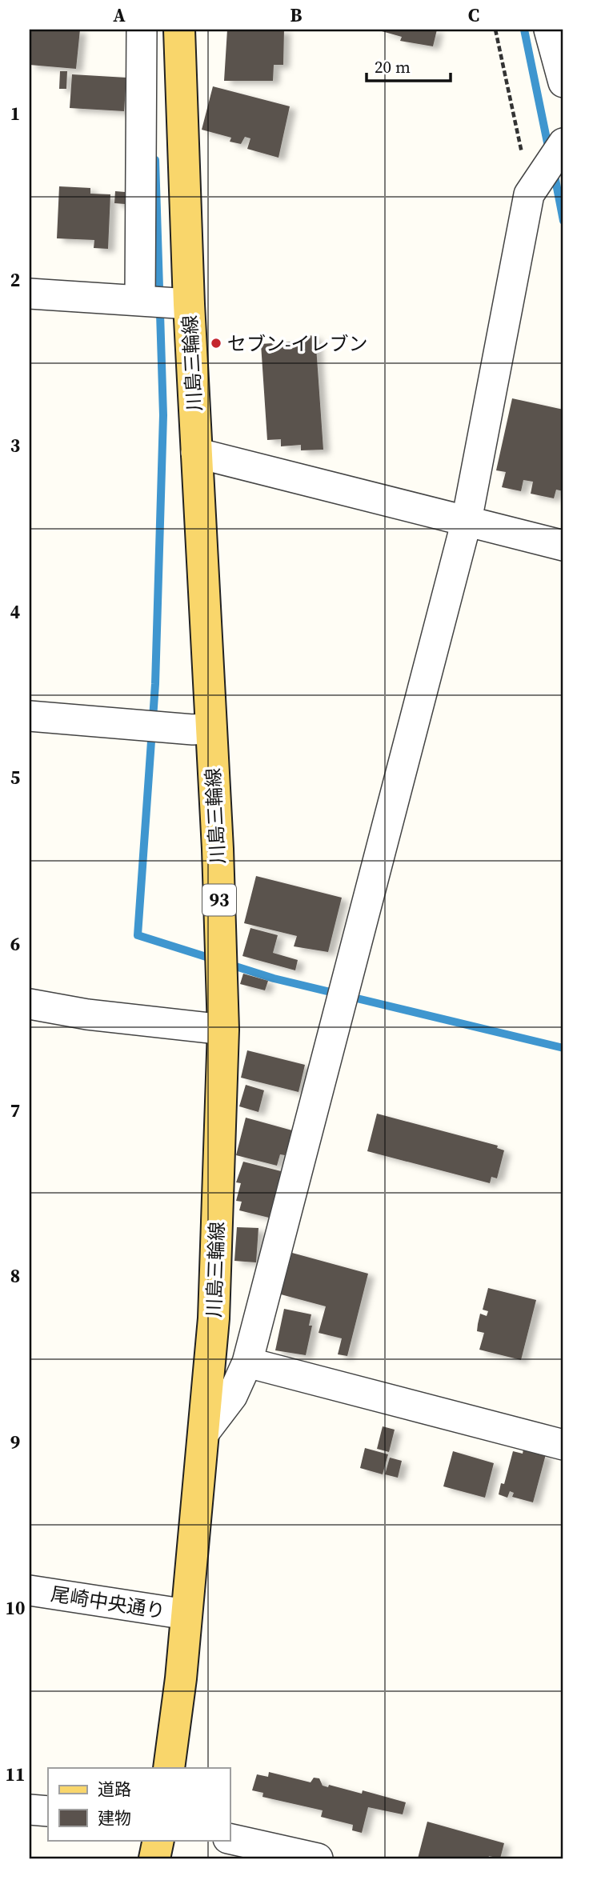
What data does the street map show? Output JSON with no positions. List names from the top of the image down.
{
  "streets": {
    "main road": ["川島三輪線", "93"],
    "street": ["尾崎中央通り"]
  },
  "crossings": [
    ["川島三輪線", "尾崎中央通り"]
  ],
  "places": ["セブン-イレブン"],
  "legend": ["道路", "建物"],
  "scale_bar": "20 m",
  "grid": {
    "columns": ["A", "B", "C"],
    "rows": [
      "1",
      "2",
      "3",
      "4",
      "5",
      "6",
      "7",
      "8",
      "9",
      "10",
      "11"
    ]
  }
}
